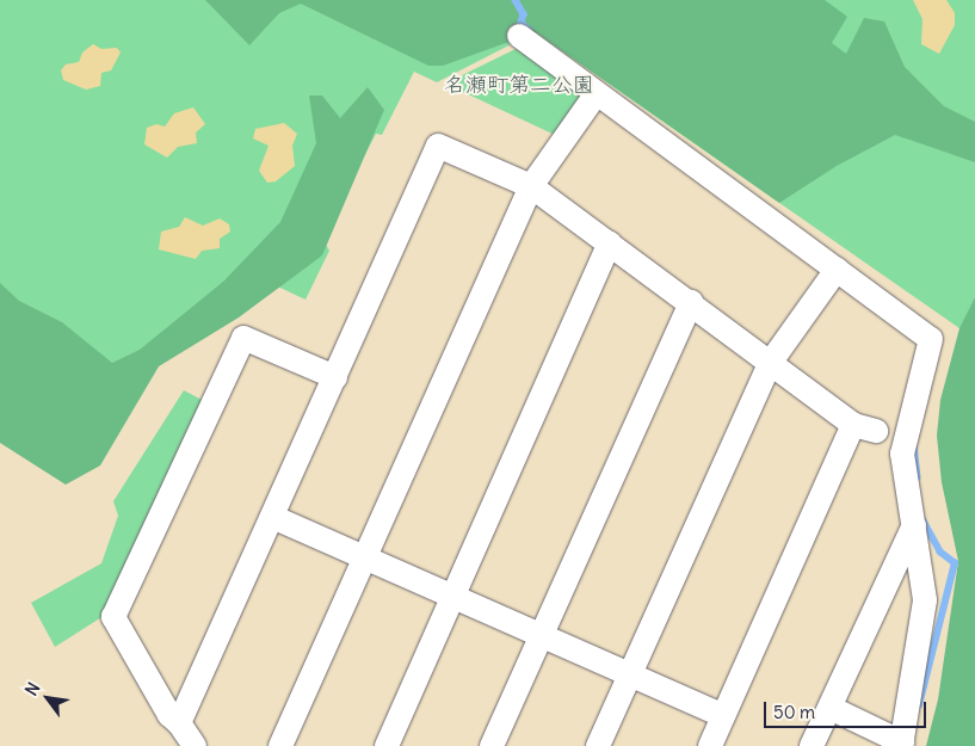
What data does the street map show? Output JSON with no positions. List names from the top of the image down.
{
  "parks": ["名瀬町第二公園"],
  "scale_bar": "50 m",
  "north": "top left"
}
